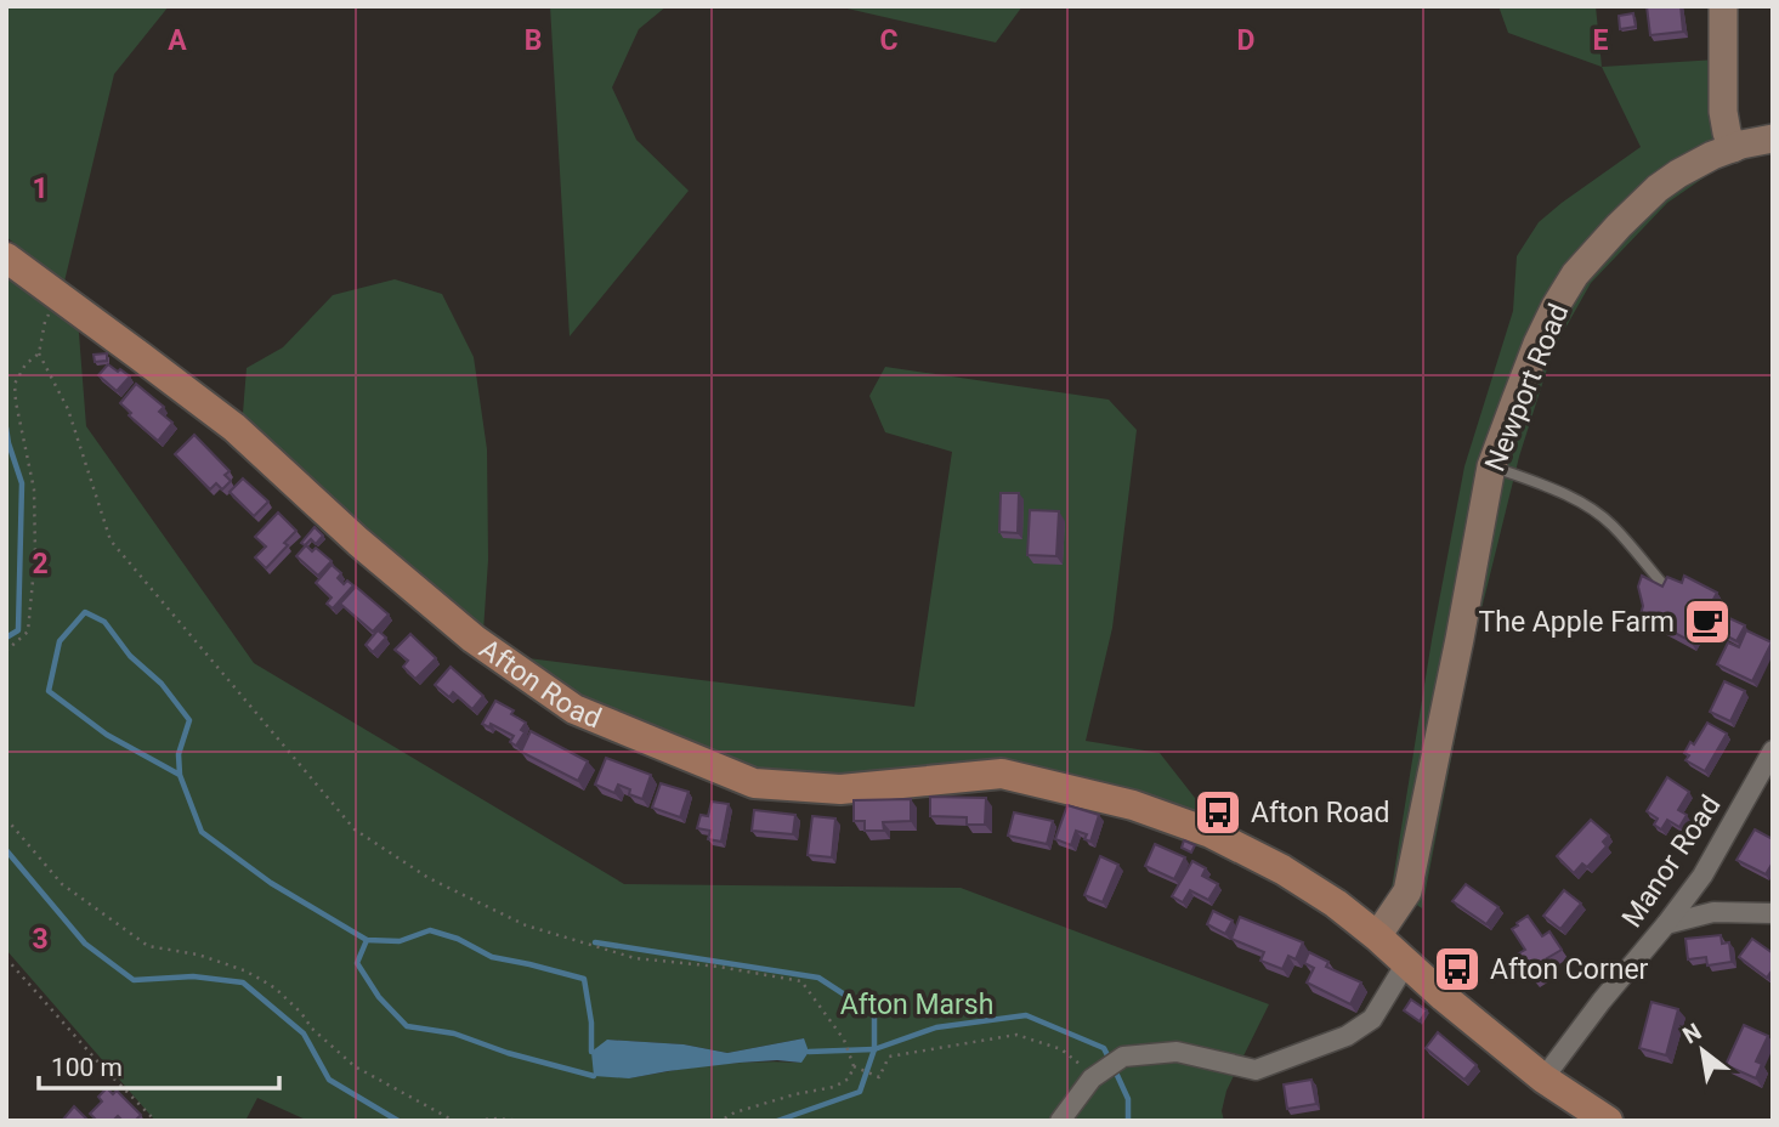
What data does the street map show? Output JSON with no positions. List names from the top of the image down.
{
  "streets": {
    "main road": ["Newport Road", "Afton Road"],
    "street": ["Manor Road"]
  },
  "crossings": [
    ["Newport Road", "Afton Road"],
    ["Afton Road", "Manor Road"]
  ],
  "parks": ["Afton Marsh"],
  "places": {
    "cafe": ["The Apple Farm"],
    "bus stop": ["Afton Road", "Afton Corner"]
  },
  "scale_bar": "100 m",
  "north": "top left",
  "grid": {
    "columns": [
      "A",
      "B",
      "C",
      "D",
      "E"
    ],
    "rows": ["1", "2", "3"]
  }
}
